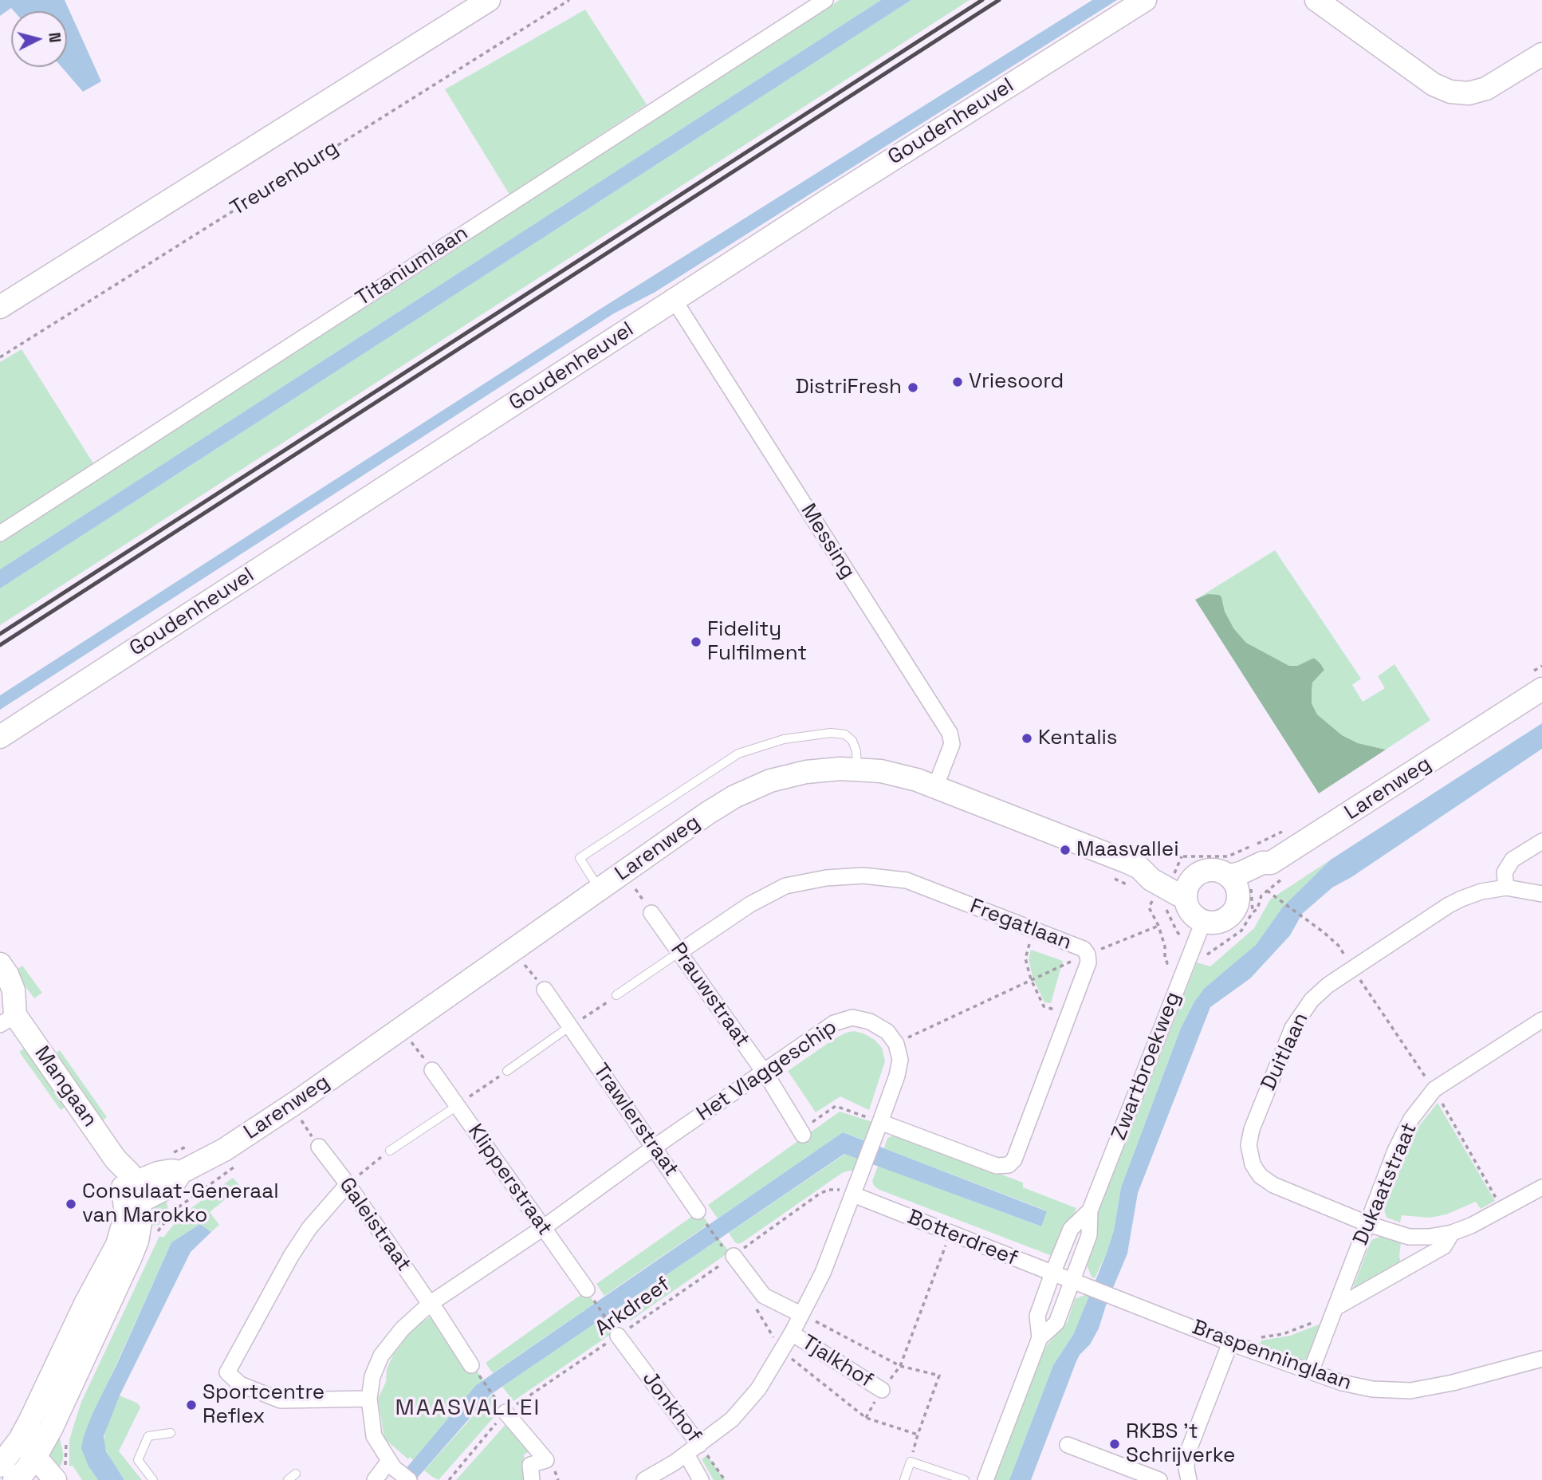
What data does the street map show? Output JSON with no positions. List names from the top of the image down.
{
  "streets": {
    "street": [
      "Goudenheuvel",
      "Treurenburg",
      "Titaniumlaan",
      "Messing",
      "Larenweg",
      "Fregatlaan",
      "Prauwstraat",
      "Duitlaan",
      "Zwartbroekweg",
      "Het Vlaggeschip",
      "Mangaan",
      "Trawlerstraat",
      "Klipperstraat",
      "Dukaatstraat",
      "Galeistraat",
      "Botterdreef",
      "Braspenninglaan",
      "Tjalkhof",
      "Jonkhof"
    ],
    "path": ["Arkdreef"]
  },
  "crossings": [
    ["Goudenheuvel", "Messing"],
    ["Messing", "Larenweg"],
    ["Larenweg", "Zwartbroekweg"],
    ["Larenweg", "Mangaan"],
    ["Fregatlaan", "Prauwstraat"],
    ["Prauwstraat", "Het Vlaggeschip"],
    ["Duitlaan", "Dukaatstraat"],
    ["Zwartbroekweg", "Botterdreef"],
    ["Zwartbroekweg", "Braspenninglaan"],
    ["Het Vlaggeschip", "Trawlerstraat"],
    ["Het Vlaggeschip", "Klipperstraat"],
    ["Het Vlaggeschip", "Galeistraat"],
    ["Dukaatstraat", "Braspenninglaan"],
    ["Botterdreef", "Arkdreef"],
    ["Botterdreef", "Braspenninglaan"],
    ["Arkdreef", "Tjalkhof"],
    ["Arkdreef", "Jonkhof"]
  ],
  "districts": ["MAASVALLEI"],
  "places": [
    "Vriesoord",
    "DistriFresh",
    "Fidelity Fulfilment",
    "Kentalis",
    "Maasvallei",
    "Consulaat-Generaal van Marokko",
    "Sportcentre Reflex",
    "RKBS 't Schrijverke"
  ],
  "north": "right"
}
